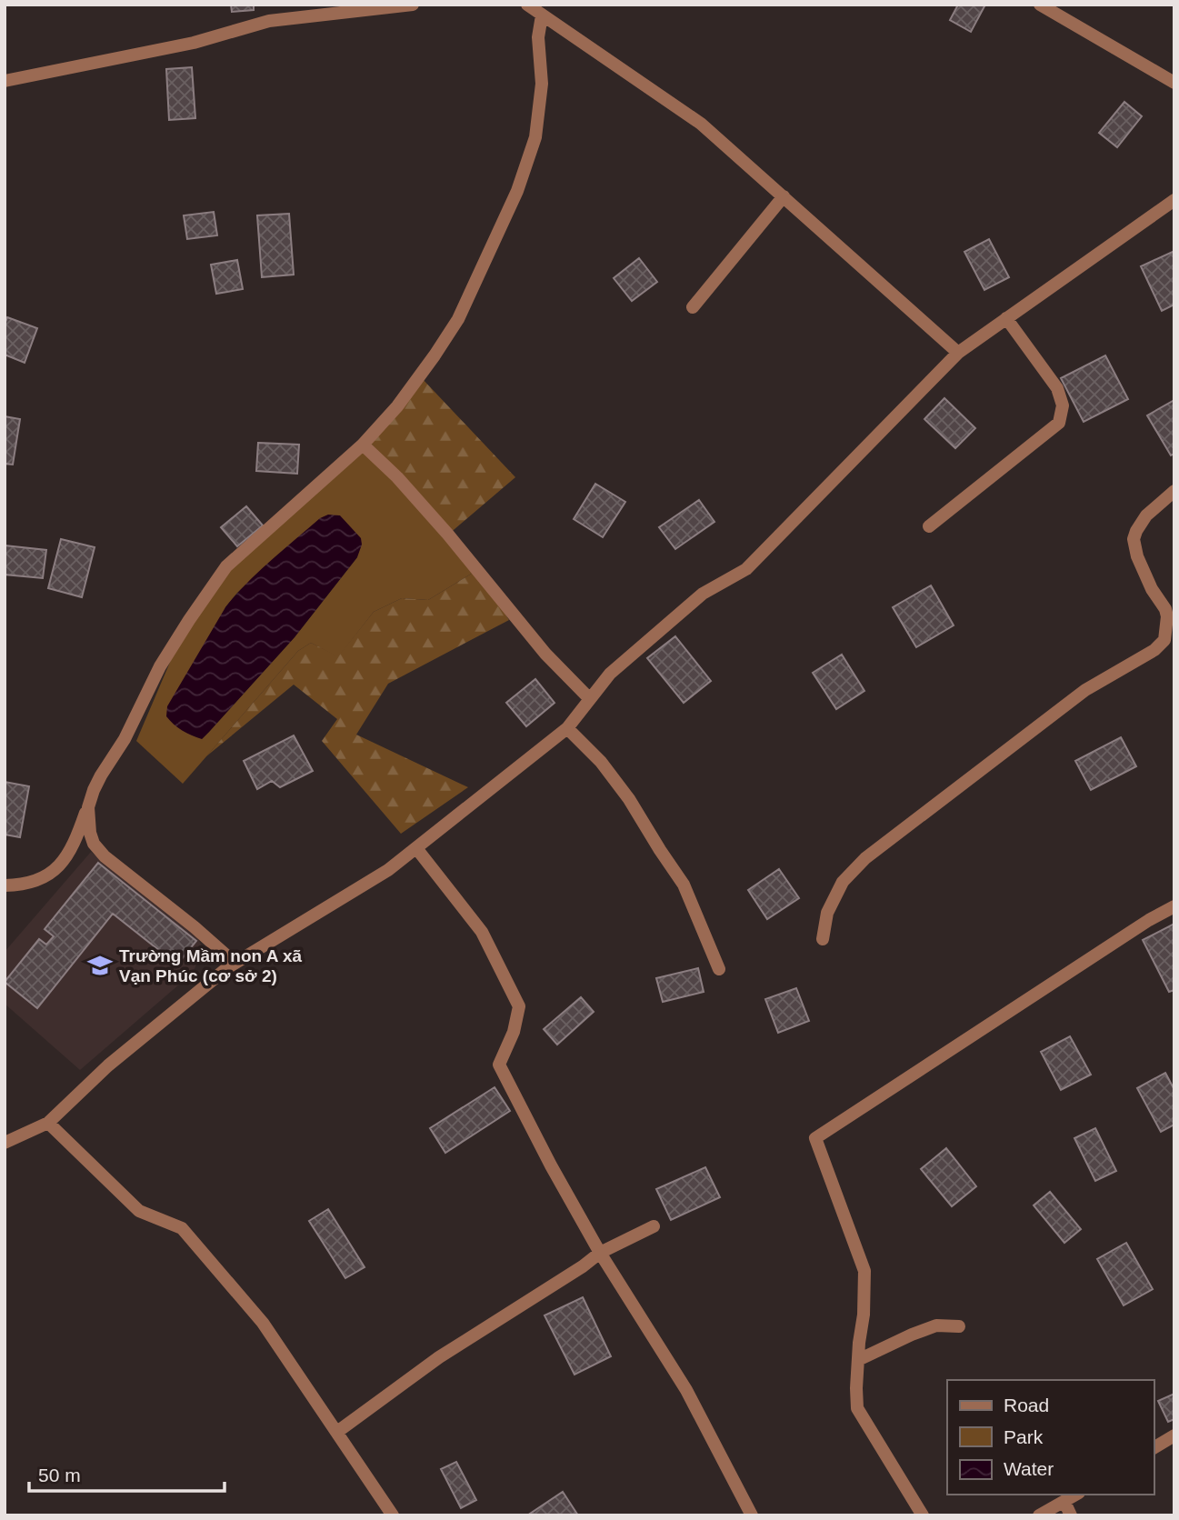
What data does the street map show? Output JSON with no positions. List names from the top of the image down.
{
  "places": {
    "school or university": ["Trường Mầm non A xã Vạn Phúc (cơ sở 2)"]
  },
  "legend": ["Road", "Park", "Water"],
  "scale_bar": "50 m"
}
